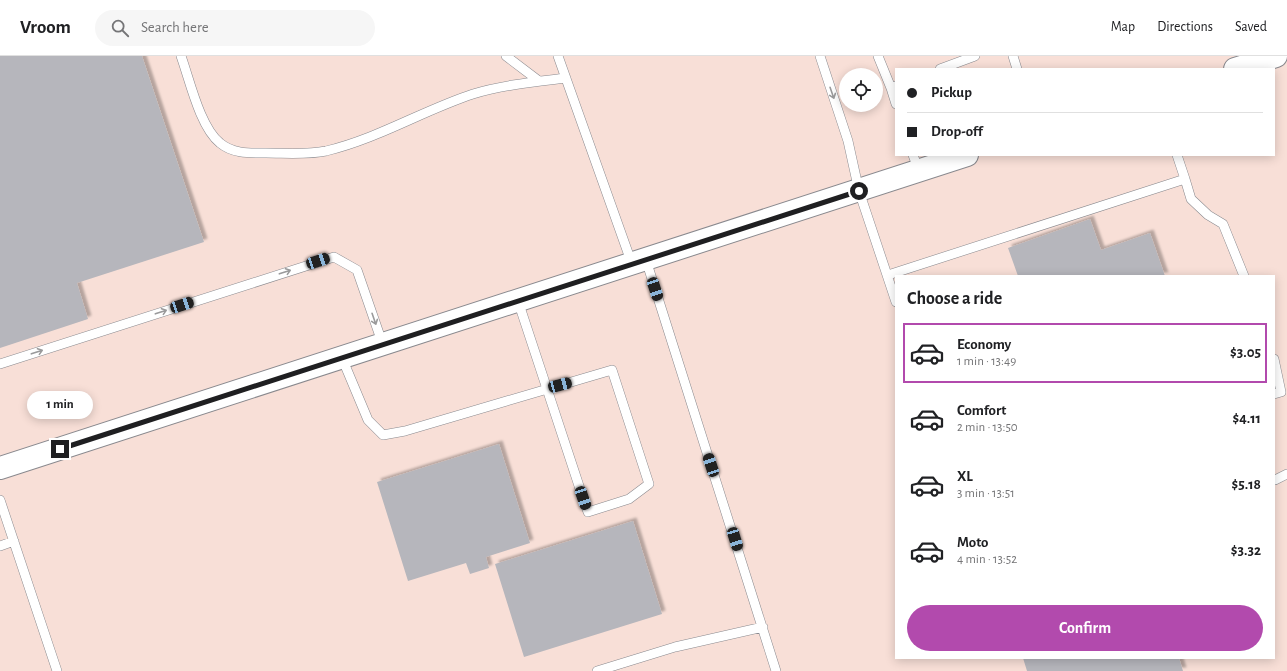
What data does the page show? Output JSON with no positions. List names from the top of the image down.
{
  "page": {
    "header": "Vroom",
    "search": "Search here",
    "nav": ["Map", "Directions", "Saved"],
    "banner": ["Pickup", "Drop-off"],
    "heading": "Choose a ride",
    "list": [
      {
        "name": "Economy",
        "note": "1 min · 13:49",
        "value": "$3.05"
      },
      {
        "name": "Comfort",
        "note": "2 min · 13:50",
        "value": "$4.11"
      },
      {
        "name": "XL",
        "note": "3 min · 13:51",
        "value": "$5.18"
      },
      {
        "name": "Moto",
        "note": "4 min · 13:52",
        "value": "$3.32"
      }
    ],
    "bubble": "1 min",
    "buttons": "Confirm"
  }
}
